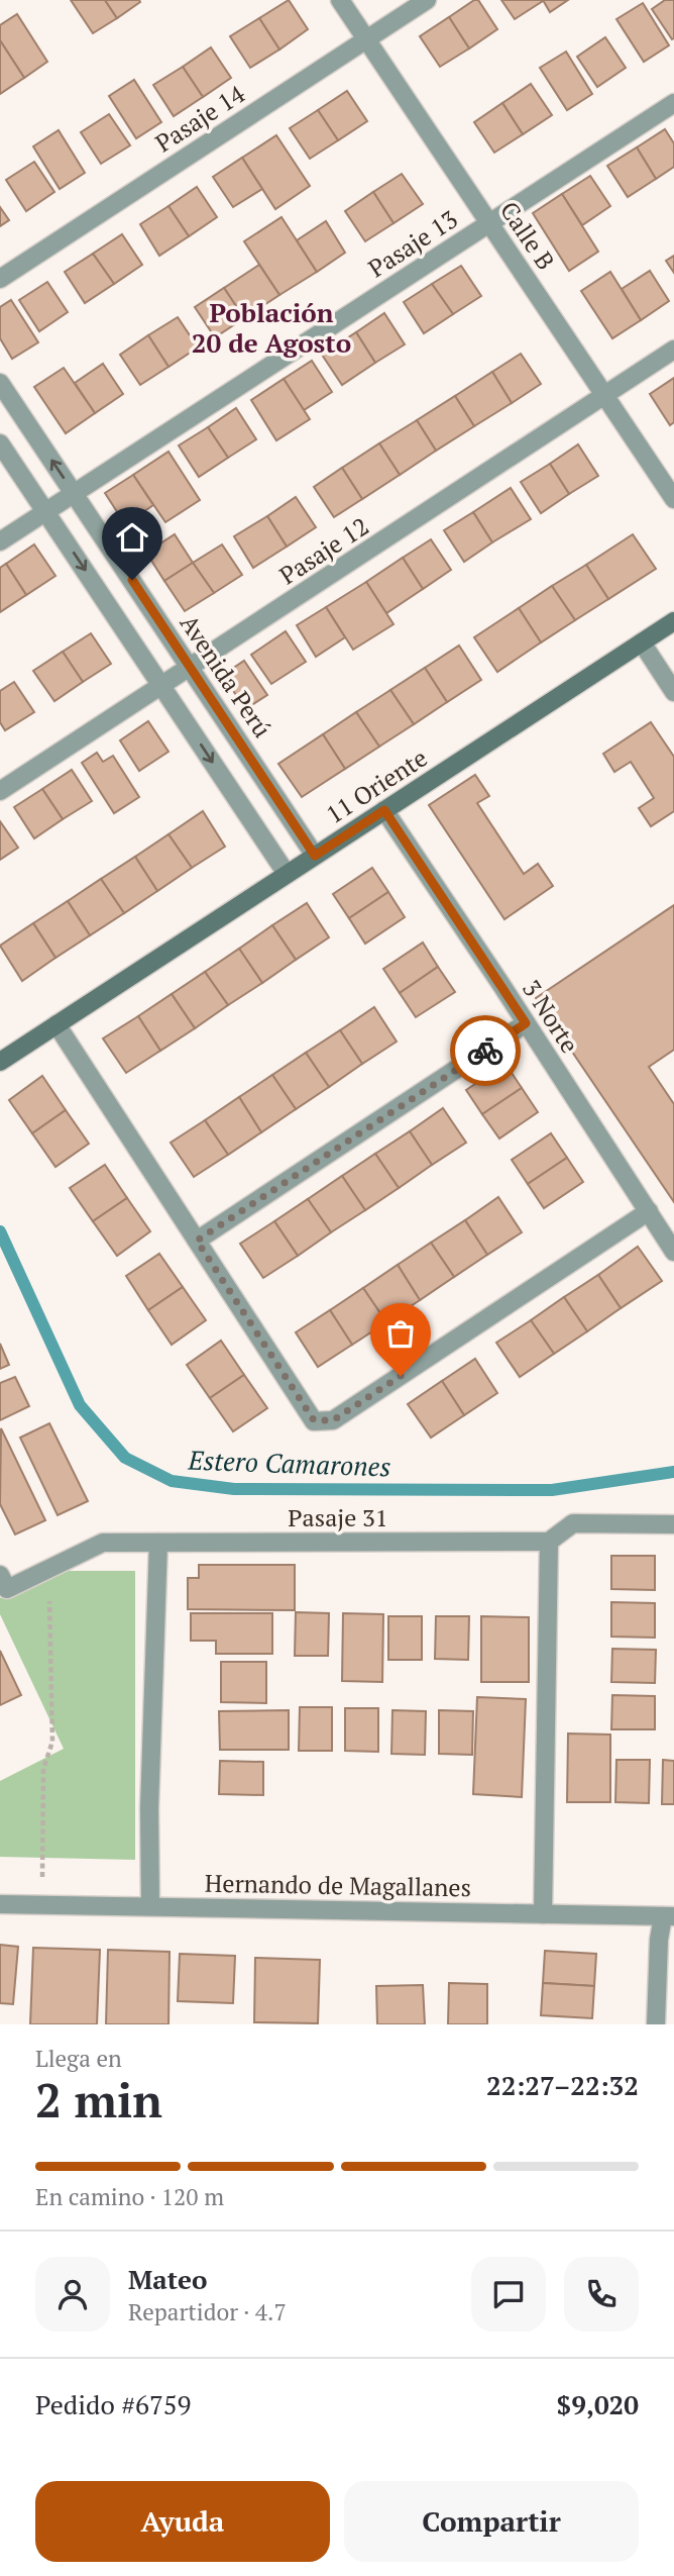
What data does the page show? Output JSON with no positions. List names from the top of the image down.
{
  "streets": {
    "street": [
      "Pasaje 14",
      "Calle B",
      "Pasaje 13",
      "Pasaje 12",
      "Avenida Perú",
      "11 Oriente",
      "3 Norte",
      "Pasaje 31",
      "Hernando de Magallanes"
    ]
  },
  "crossings": [
    ["Pasaje 14", "Calle B"],
    ["Calle B", "Pasaje 13"],
    ["Calle B", "Pasaje 12"],
    ["Pasaje 13", "Avenida Perú"],
    ["Pasaje 12", "Avenida Perú"],
    ["Avenida Perú", "11 Oriente"],
    ["11 Oriente", "3 Norte"]
  ],
  "districts": ["Población 20 de Agosto"],
  "water": ["Estero Camarones"],
  "page": {
    "heading": ["2 min", "Llega en", "22:27–22:32"],
    "panel": [
      "Mateo",
      "Repartidor · 4.7",
      "Pedido #6759",
      "$9,020"
    ],
    "bar": "En camino · 120 m",
    "buttons": ["Ayuda", "Compartir"]
  }
}
